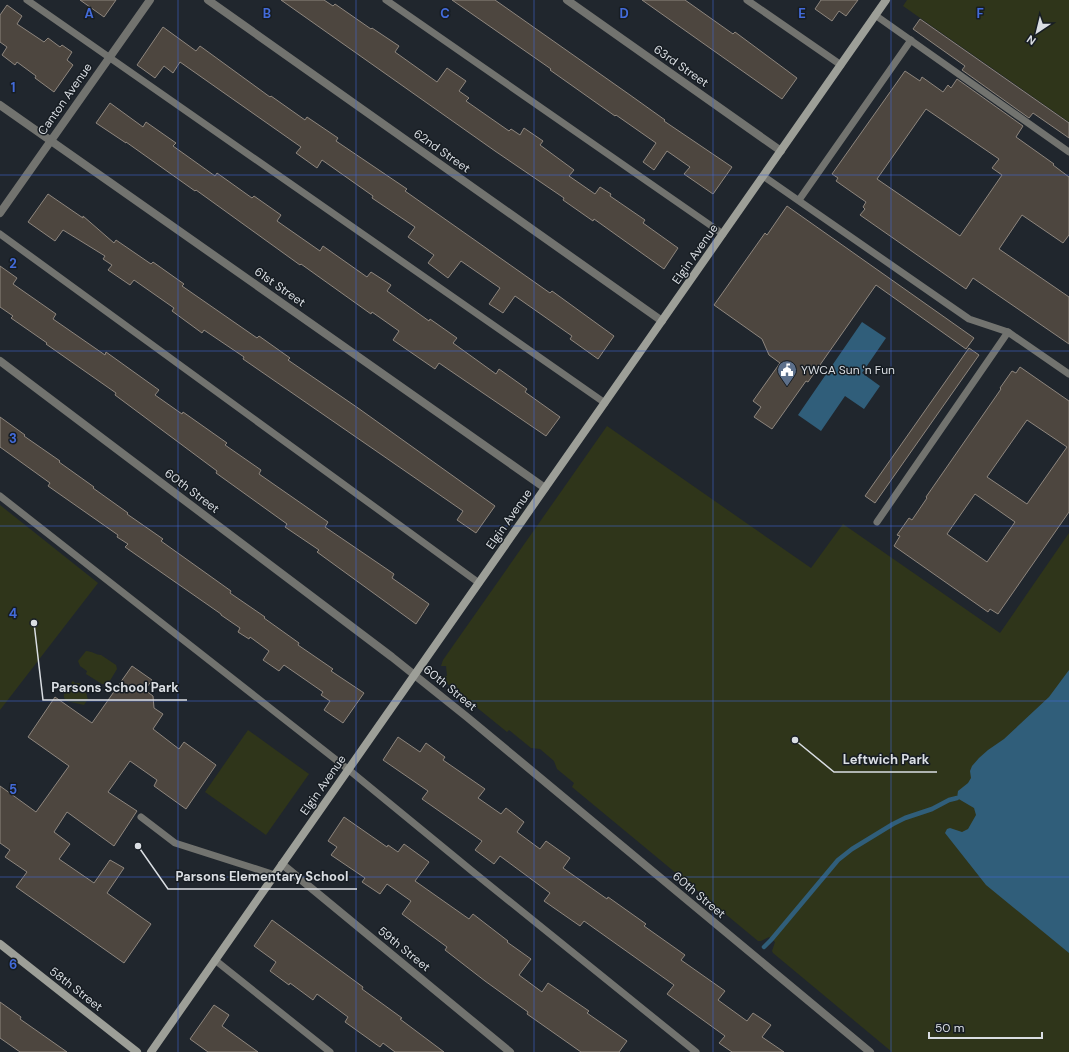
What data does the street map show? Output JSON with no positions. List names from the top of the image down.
{
  "streets": {
    "street": [
      "63rd Street",
      "Canton Avenue",
      "62nd Street",
      "Elgin Avenue",
      "61st Street",
      "60th Street",
      "59th Street",
      "58th Street"
    ]
  },
  "crossings": [
    ["63rd Street", "Elgin Avenue"],
    ["Canton Avenue", "61st Street"],
    ["62nd Street", "Elgin Avenue"],
    ["Elgin Avenue", "61st Street"],
    ["Elgin Avenue", "60th Street"],
    ["Elgin Avenue", "59th Street"]
  ],
  "places": {
    "public building": ["YWCA Sun 'n Fun"],
    "other": ["Parsons School Park", "Leftwich Park", "Parsons Elementary School"]
  },
  "scale_bar": "50 m",
  "north": "bottom left",
  "grid": {
    "columns": [
      "A",
      "B",
      "C",
      "D",
      "E",
      "F"
    ],
    "rows": [
      "1",
      "2",
      "3",
      "4",
      "5",
      "6"
    ]
  }
}
